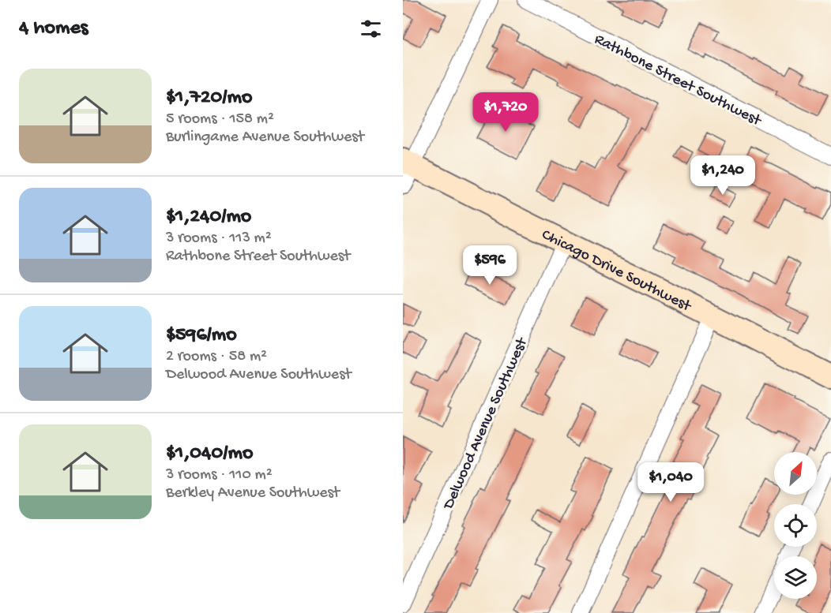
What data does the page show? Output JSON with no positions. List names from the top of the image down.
{
  "streets": {
    "main road": ["Chicago Drive Southwest"],
    "street": ["Rathbone Street Southwest", "Delwood Avenue Southwest"]
  },
  "crossings": [
    ["Chicago Drive Southwest", "Delwood Avenue Southwest"]
  ],
  "north": "top right",
  "page": {
    "heading": "4 homes",
    "list": [
      {
        "name": "$1,720/mo",
        "note": "5 rooms · 158 m² · Burlingame Avenue Southwest"
      },
      {
        "name": "$1,240/mo",
        "note": "3 rooms · 113 m² · Rathbone Street Southwest"
      },
      {
        "name": "$596/mo",
        "note": "2 rooms · 58 m² · Delwood Avenue Southwest"
      },
      {
        "name": "$1,040/mo",
        "note": "3 rooms · 110 m² · Berkley Avenue Southwest"
      }
    ],
    "price": [
      "$1,720",
      "$1,240",
      "$596",
      "$1,040"
    ]
  }
}
